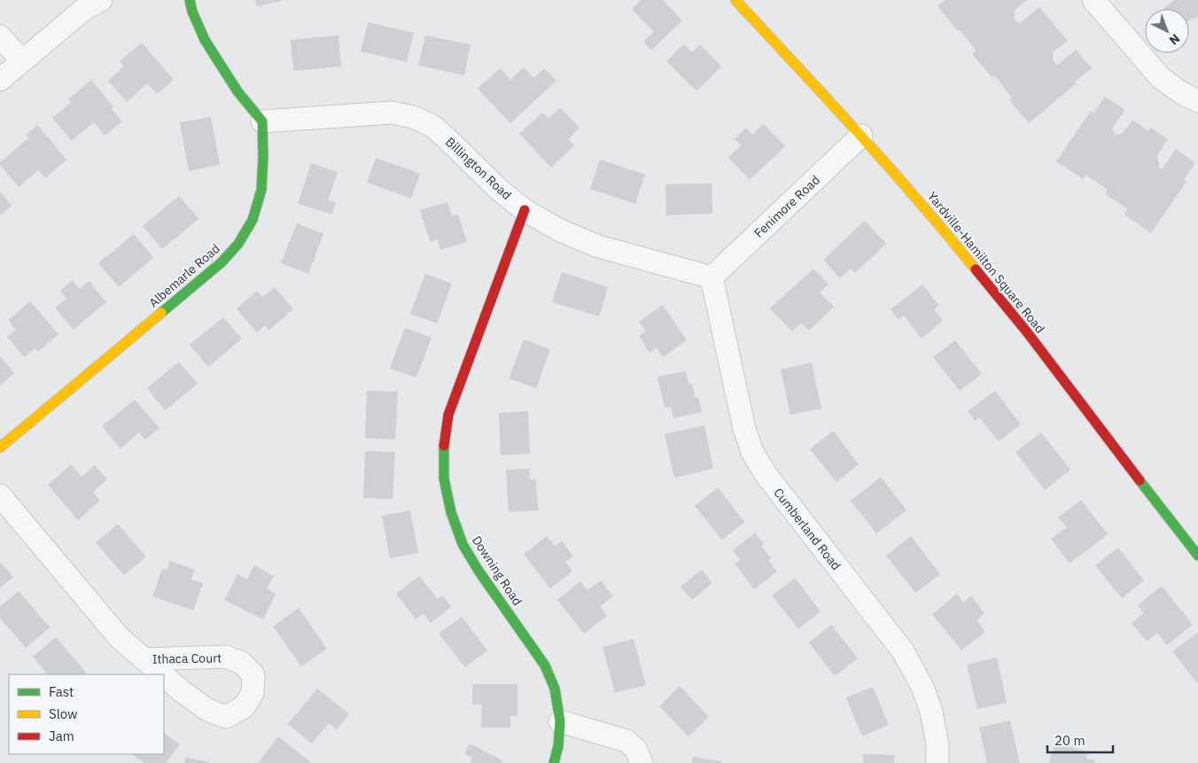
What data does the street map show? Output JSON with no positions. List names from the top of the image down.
{
  "streets": {
    "street": [
      "Billington Road",
      "Fenimore Road",
      "Yardville-Hamilton Square Road",
      "Albemarle Road",
      "Cumberland Road",
      "Downing Road",
      "Ithaca Court"
    ]
  },
  "crossings": [
    ["Billington Road", "Fenimore Road"],
    ["Billington Road", "Albemarle Road"],
    ["Billington Road", "Cumberland Road"],
    ["Billington Road", "Downing Road"],
    ["Fenimore Road", "Yardville-Hamilton Square Road"],
    ["Fenimore Road", "Cumberland Road"]
  ],
  "legend": ["Fast", "Slow", "Jam"],
  "scale_bar": "20 m",
  "north": "bottom right"
}
